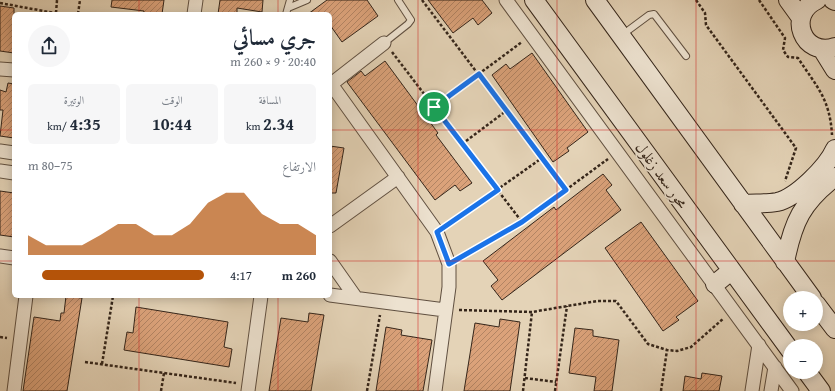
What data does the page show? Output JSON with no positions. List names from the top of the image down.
{
  "streets": {
    "main road": ["محور سعد زغلول"]
  },
  "page": {
    "heading": ["جري مسائي", "20:40 · 9 × 260 m"],
    "stats": [
      ["المسافة", "2.34 km"],
      ["الوقت", "10:44"],
      ["الوتيرة", "4:35 /km"]
    ],
    "chart": ["الارتفاع", "75–80 m"],
    "list": [
      {
        "name": "260 m",
        "note": "4:17"
      }
    ],
    "map_buttons": ["+", "−"]
  }
}
